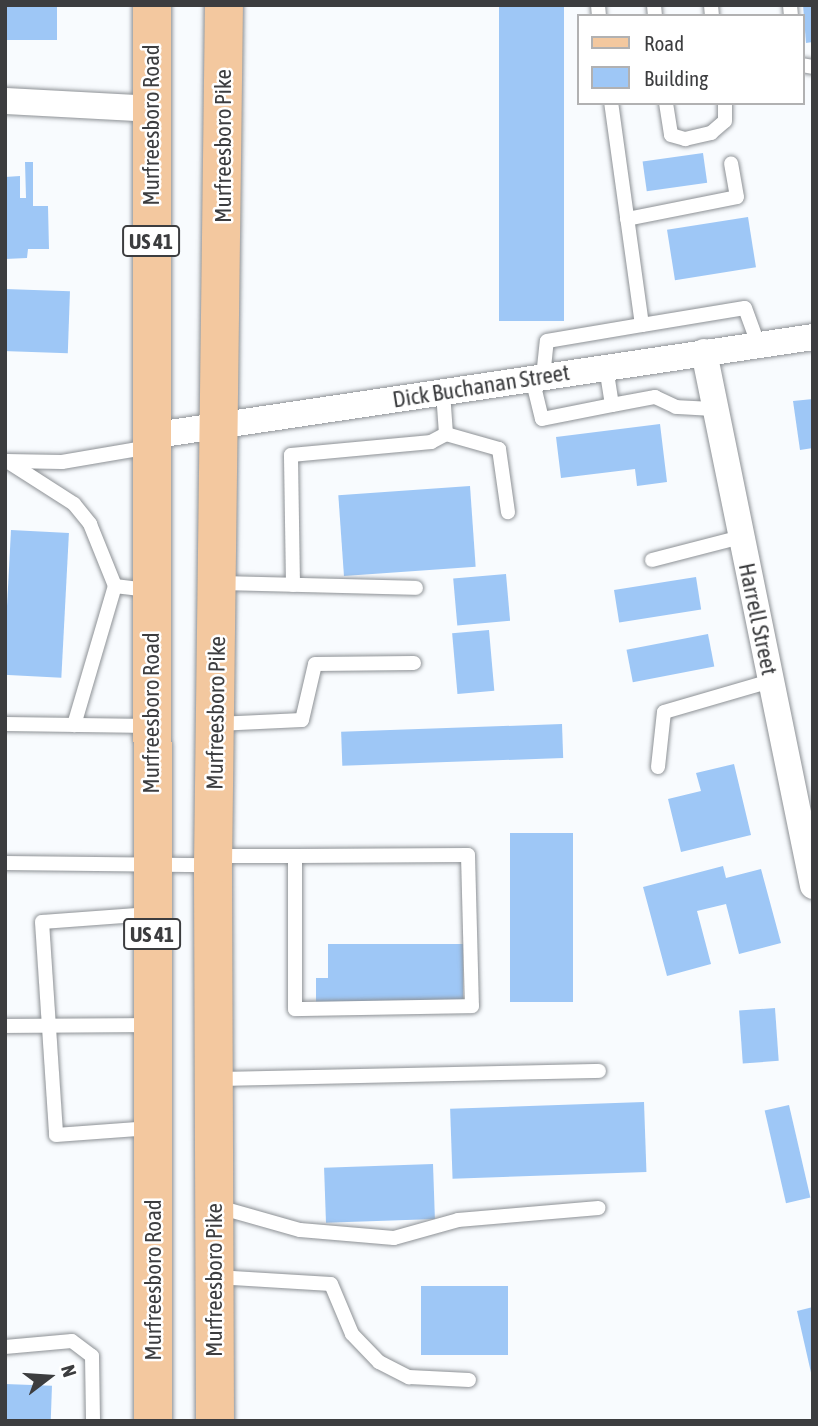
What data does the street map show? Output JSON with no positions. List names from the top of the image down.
{
  "streets": {
    "main road": ["Murfreesboro Road", "Murfreesboro Pike", "US 41"],
    "street": ["Dick Buchanan Street", "Harrell Street"]
  },
  "crossings": [
    ["Murfreesboro Road", "Dick Buchanan Street"],
    ["Murfreesboro Pike", "Dick Buchanan Street"],
    ["Dick Buchanan Street", "Harrell Street"]
  ],
  "legend": ["Road", "Building"],
  "north": "right"
}
